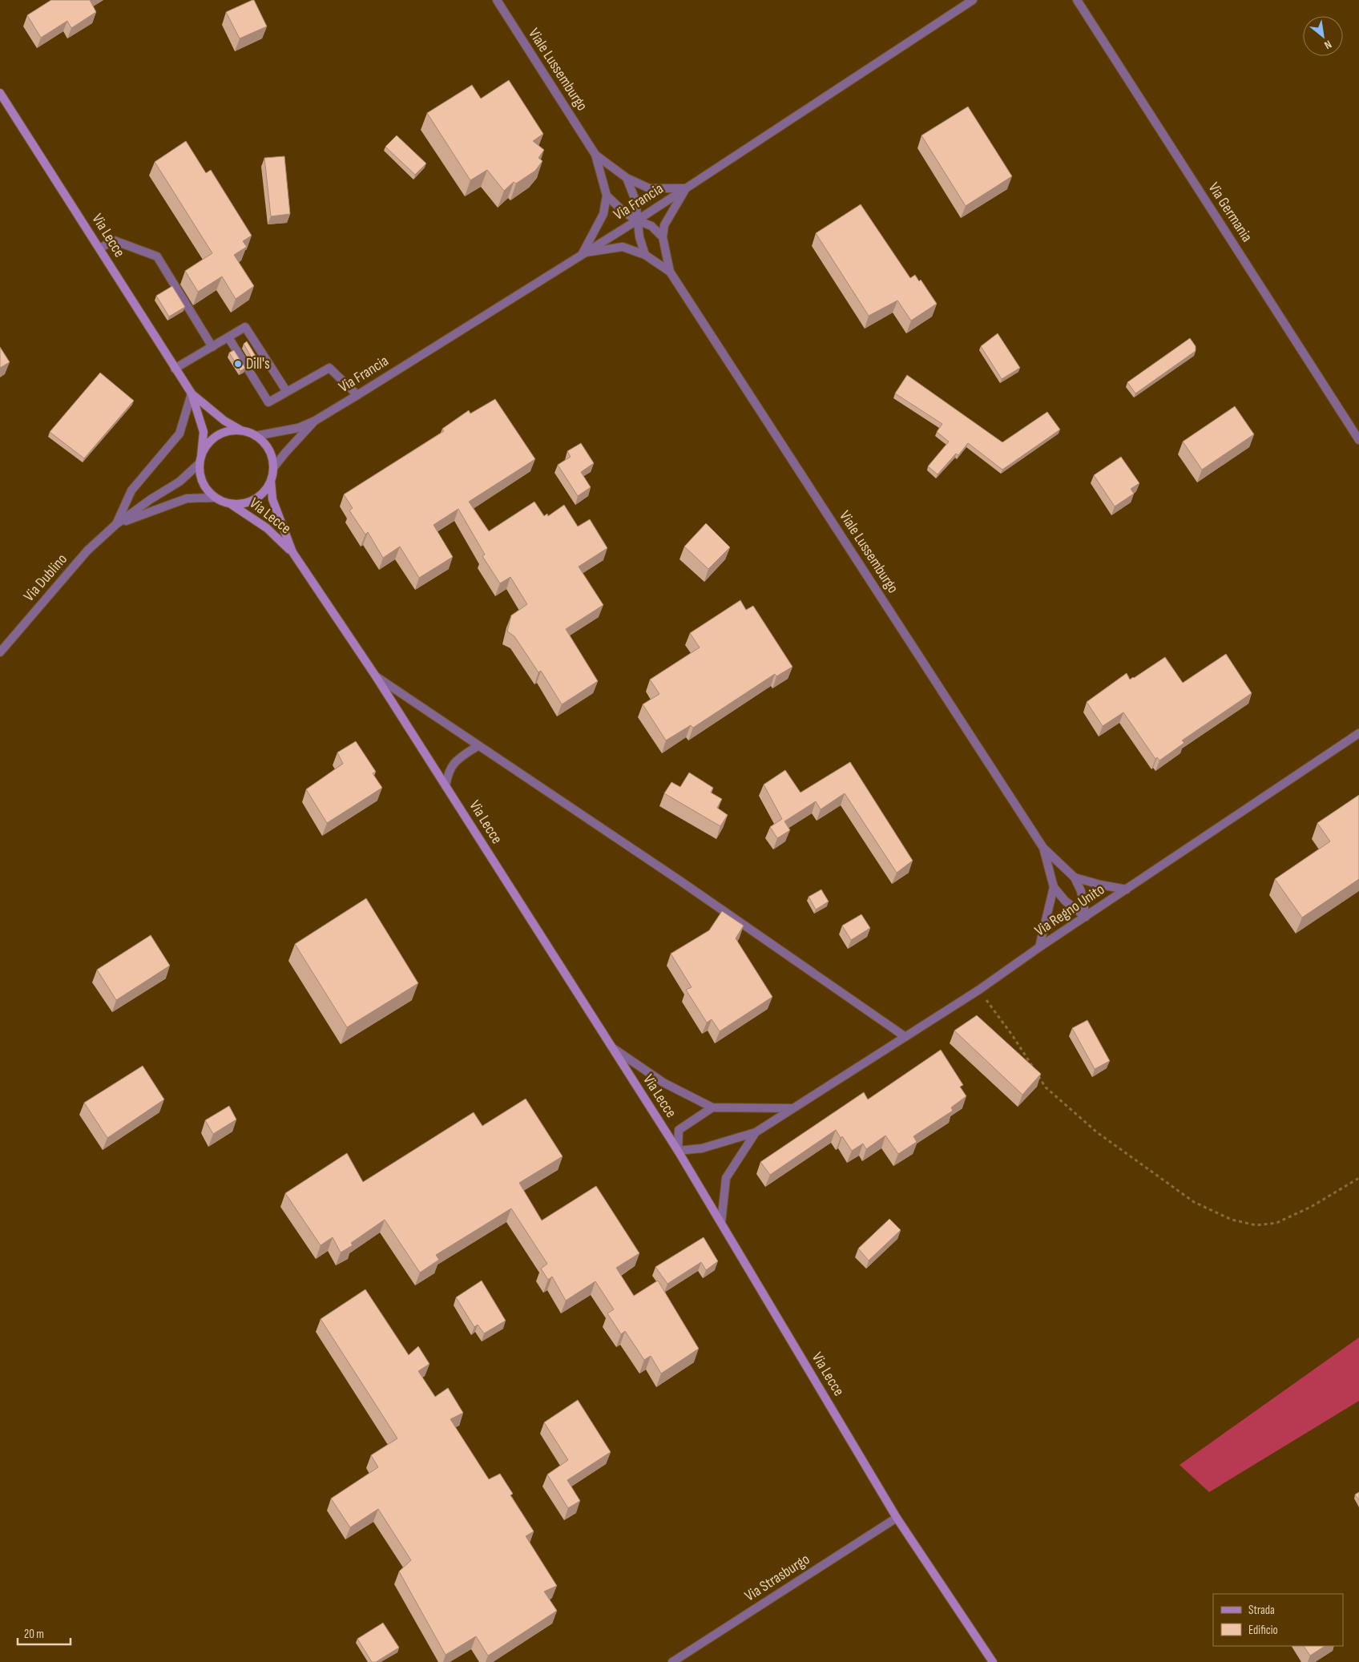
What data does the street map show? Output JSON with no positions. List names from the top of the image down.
{
  "streets": {
    "main road": ["Via Lecce"],
    "street": [
      "Viale Lussemburgo",
      "Via Francia",
      "Via Germania",
      "Via Dublino",
      "Via Regno Unito",
      "Via Strasburgo"
    ]
  },
  "crossings": [
    ["Via Lecce", "Via Dublino"],
    ["Via Lecce", "Via Strasburgo"]
  ],
  "places": ["Dill's"],
  "legend": ["Strada", "Edificio"],
  "scale_bar": "20 m",
  "north": "bottom right"
}
